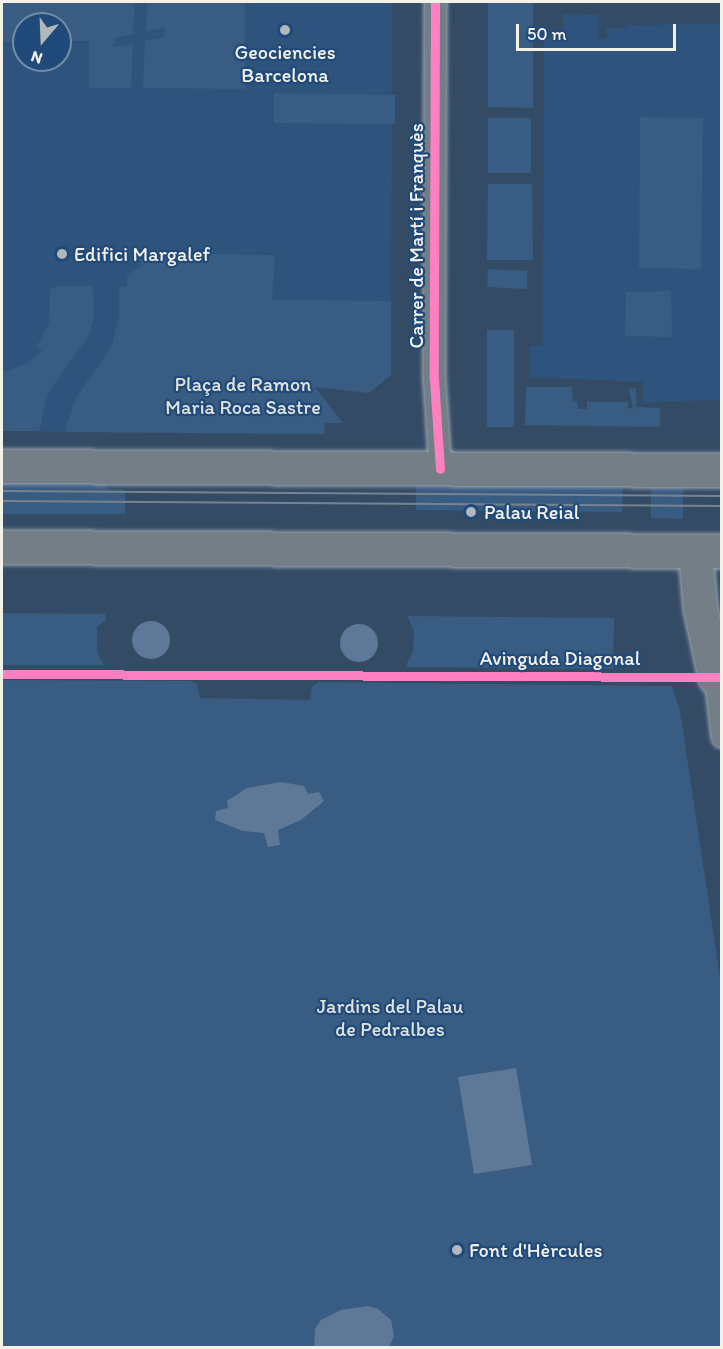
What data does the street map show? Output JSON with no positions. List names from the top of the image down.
{
  "streets": {
    "street": ["Carrer de Martí i Franquès"],
    "cycle path": ["Avinguda Diagonal"]
  },
  "parks": ["Plaça de Ramon Maria Roca Sastre", "Jardins del Palau de Pedralbes"],
  "places": [
    "Geociencies Barcelona",
    "Edifici Margalef",
    "Palau Reial",
    "Font d'Hèrcules"
  ],
  "scale_bar": "50 m",
  "north": "bottom"
}
